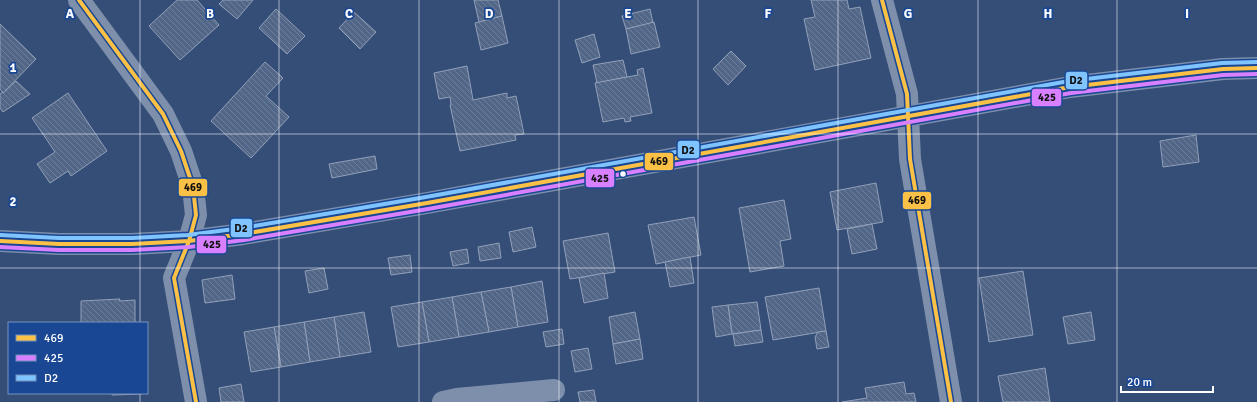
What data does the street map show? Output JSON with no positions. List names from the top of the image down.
{
  "lines": ["transit line 469", "transit line D2", "transit line 425"],
  "legend": ["469", "425", "D2"],
  "scale_bar": "20 m",
  "grid": {
    "columns": [
      "A",
      "B",
      "C",
      "D",
      "E",
      "F",
      "G",
      "H",
      "I"
    ],
    "rows": ["1", "2"]
  }
}
